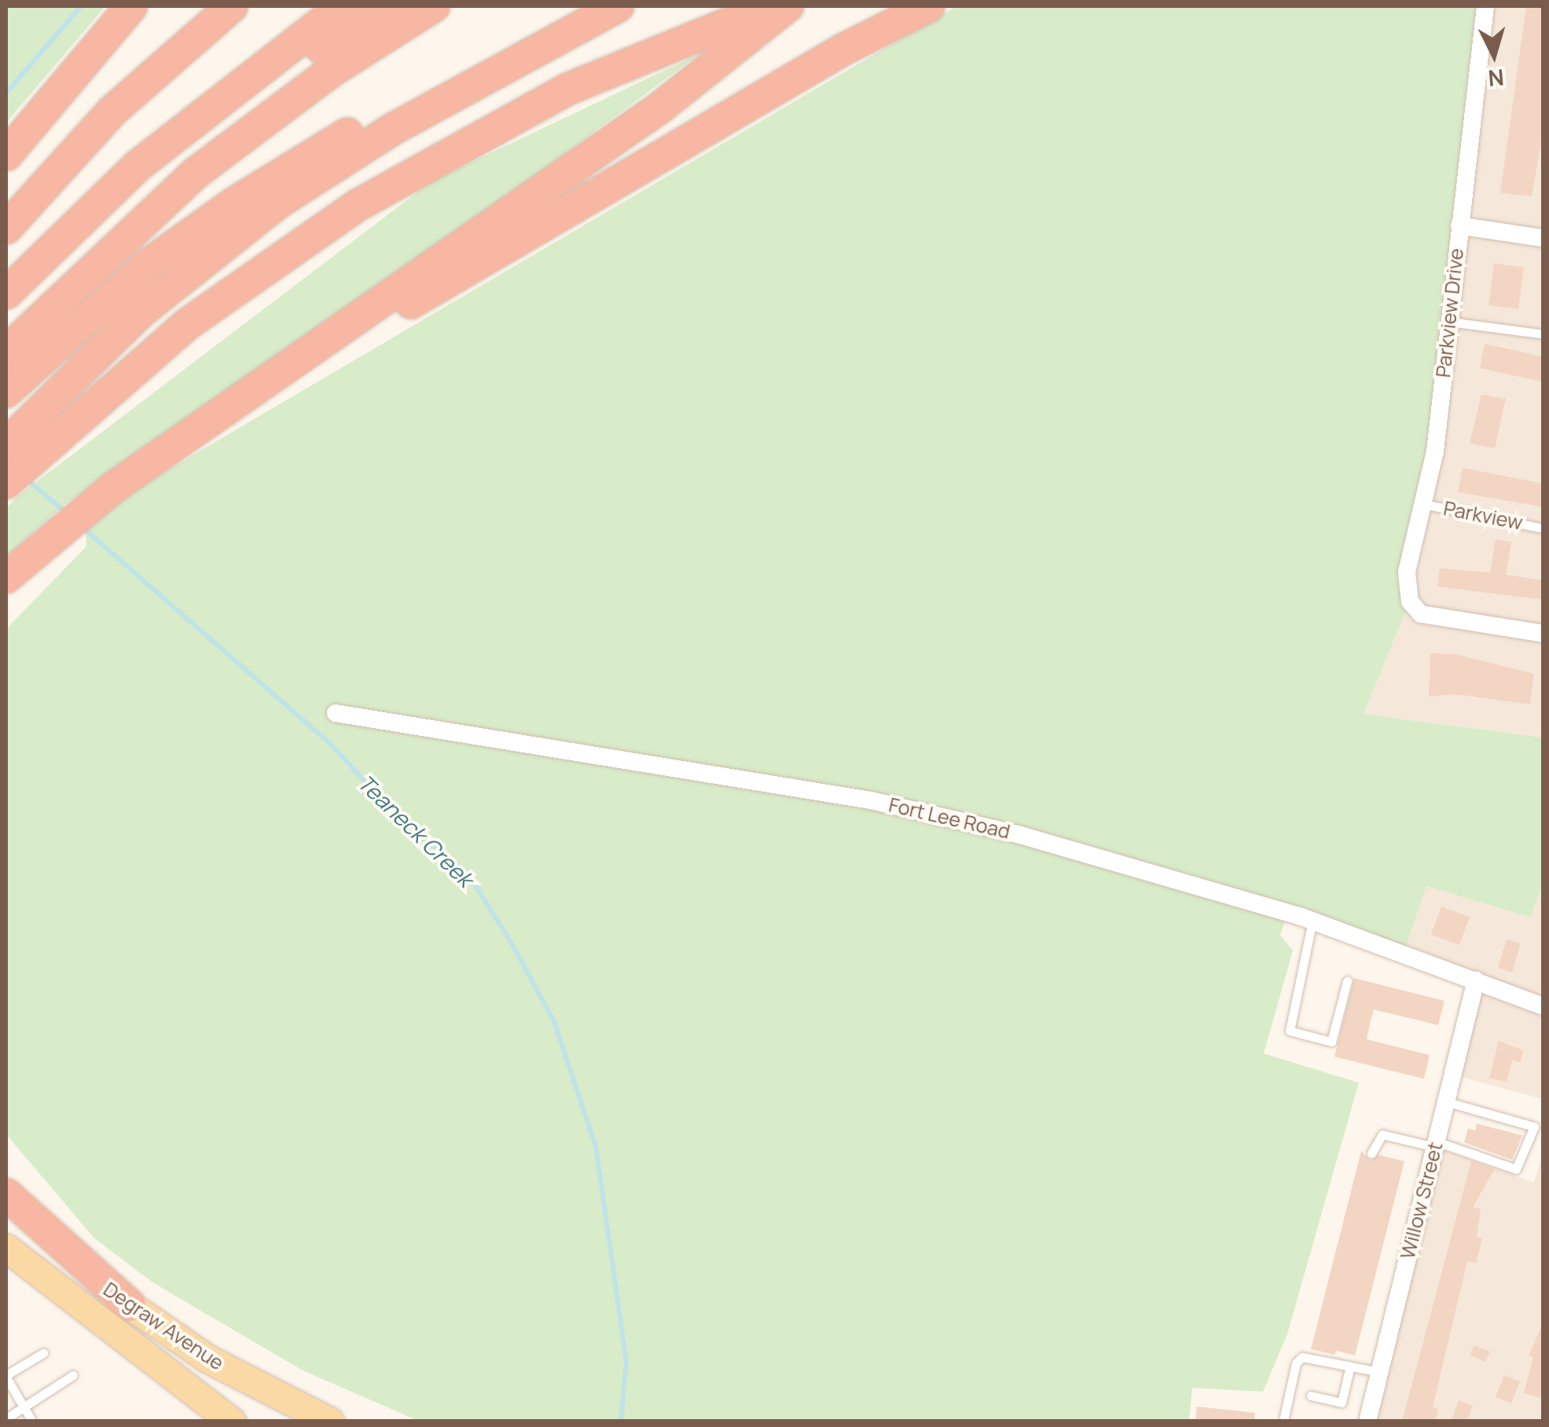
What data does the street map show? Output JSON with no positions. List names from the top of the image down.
{
  "streets": {
    "main road": ["Degraw Avenue"],
    "street": ["Parkview Drive", "Fort Lee Road", "Willow Street"],
    "lane": ["Parkview"]
  },
  "crossings": [
    ["Parkview Drive", "Parkview"],
    ["Fort Lee Road", "Willow Street"]
  ],
  "water": ["Teaneck Creek"],
  "north": "bottom"
}
